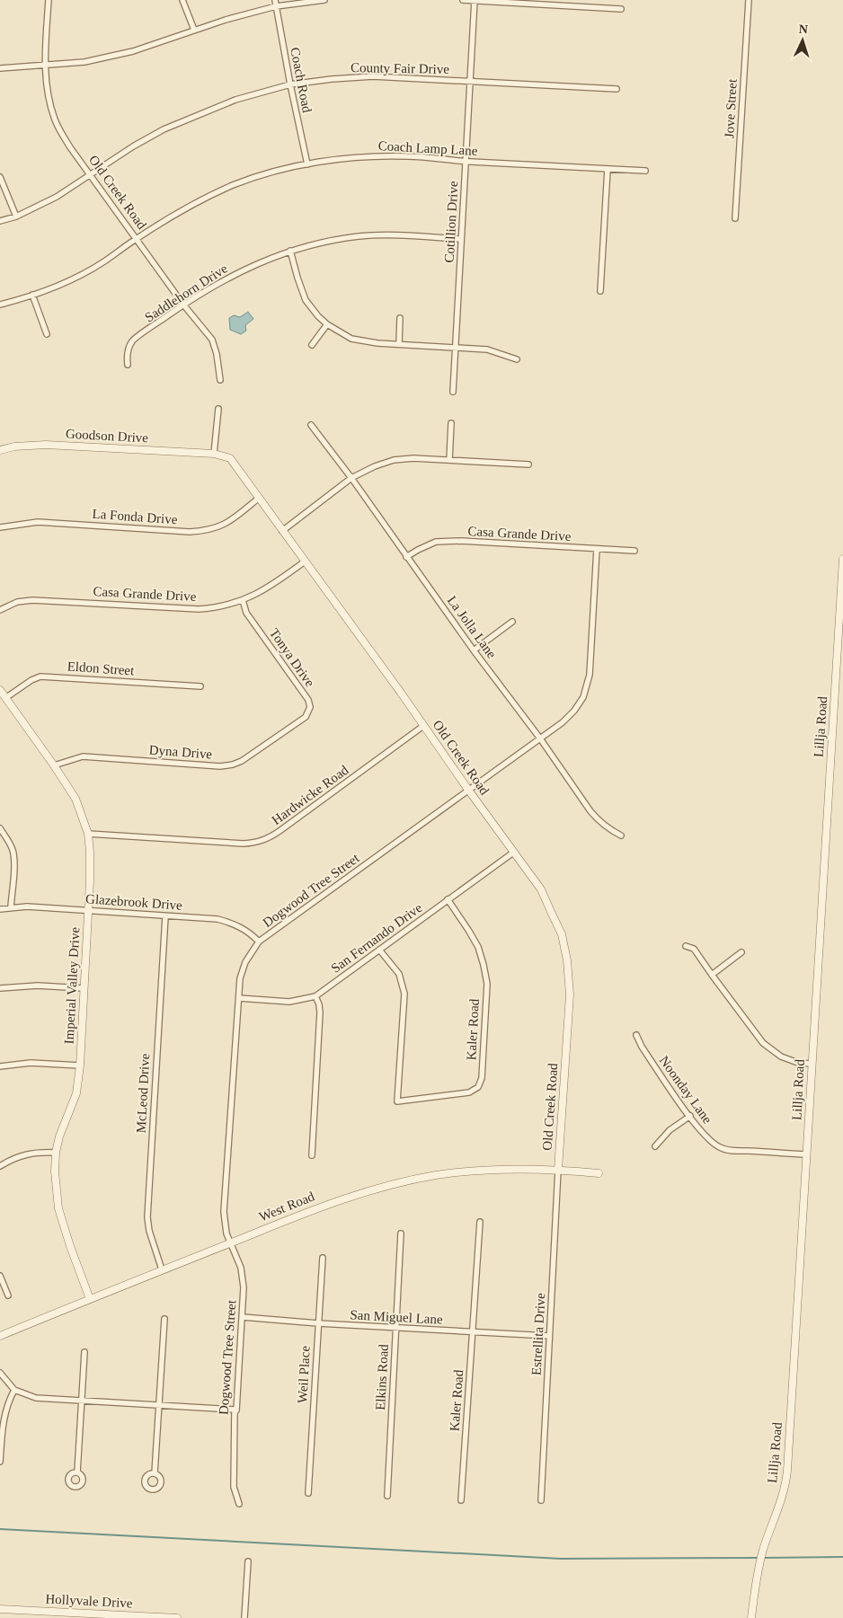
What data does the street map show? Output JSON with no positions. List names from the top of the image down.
{
  "streets": {
    "street": [
      "County Fair Drive",
      "Coach Road",
      "Jove Street",
      "Coach Lamp Lane",
      "Old Creek Road",
      "Cotillion Drive",
      "Saddlehorn Drive",
      "Goodson Drive",
      "La Fonda Drive",
      "Casa Grande Drive",
      "La Jolla Lane",
      "Tonya Drive",
      "Eldon Street",
      "Lillja Road",
      "Dyna Drive",
      "Hardwicke Road",
      "Dogwood Tree Street",
      "Glazebrook Drive",
      "San Fernando Drive",
      "Imperial Valley Drive",
      "Kaler Road",
      "Noonday Lane",
      "McLeod Drive",
      "West Road",
      "San Miguel Lane",
      "Estrellita Drive",
      "Weil Place",
      "Elkins Road",
      "Hollyvale Drive"
    ]
  },
  "crossings": [
    ["County Fair Drive", "Coach Road"],
    ["County Fair Drive", "Old Creek Road"],
    ["County Fair Drive", "Cotillion Drive"],
    ["Coach Road", "Coach Lamp Lane"],
    ["Coach Lamp Lane", "Old Creek Road"],
    ["Coach Lamp Lane", "Cotillion Drive"],
    ["Old Creek Road", "Saddlehorn Drive"],
    ["Old Creek Road", "Goodson Drive"],
    ["Old Creek Road", "La Fonda Drive"],
    ["Old Creek Road", "Casa Grande Drive"],
    ["Old Creek Road", "Hardwicke Road"],
    ["Old Creek Road", "Dogwood Tree Street"],
    ["Old Creek Road", "San Fernando Drive"],
    ["Old Creek Road", "West Road"],
    ["Old Creek Road", "Estrellita Drive"],
    ["Cotillion Drive", "Saddlehorn Drive"],
    ["Casa Grande Drive", "La Jolla Lane"],
    ["Casa Grande Drive", "Tonya Drive"],
    ["Casa Grande Drive", "Dogwood Tree Street"],
    ["La Jolla Lane", "Dogwood Tree Street"],
    ["Tonya Drive", "Dyna Drive"],
    ["Eldon Street", "Imperial Valley Drive"],
    ["Lillja Road", "Noonday Lane"],
    ["Dyna Drive", "Imperial Valley Drive"],
    ["Hardwicke Road", "Imperial Valley Drive"],
    ["Dogwood Tree Street", "Glazebrook Drive"],
    ["Dogwood Tree Street", "San Fernando Drive"],
    ["Dogwood Tree Street", "West Road"],
    ["Dogwood Tree Street", "San Miguel Lane"],
    ["Glazebrook Drive", "Imperial Valley Drive"],
    ["Glazebrook Drive", "McLeod Drive"],
    ["San Fernando Drive", "Kaler Road"],
    ["Imperial Valley Drive", "West Road"],
    ["Kaler Road", "San Miguel Lane"],
    ["McLeod Drive", "West Road"],
    ["West Road", "Estrellita Drive"],
    ["San Miguel Lane", "Estrellita Drive"],
    ["San Miguel Lane", "Weil Place"],
    ["San Miguel Lane", "Elkins Road"]
  ],
  "north": "top"
}
